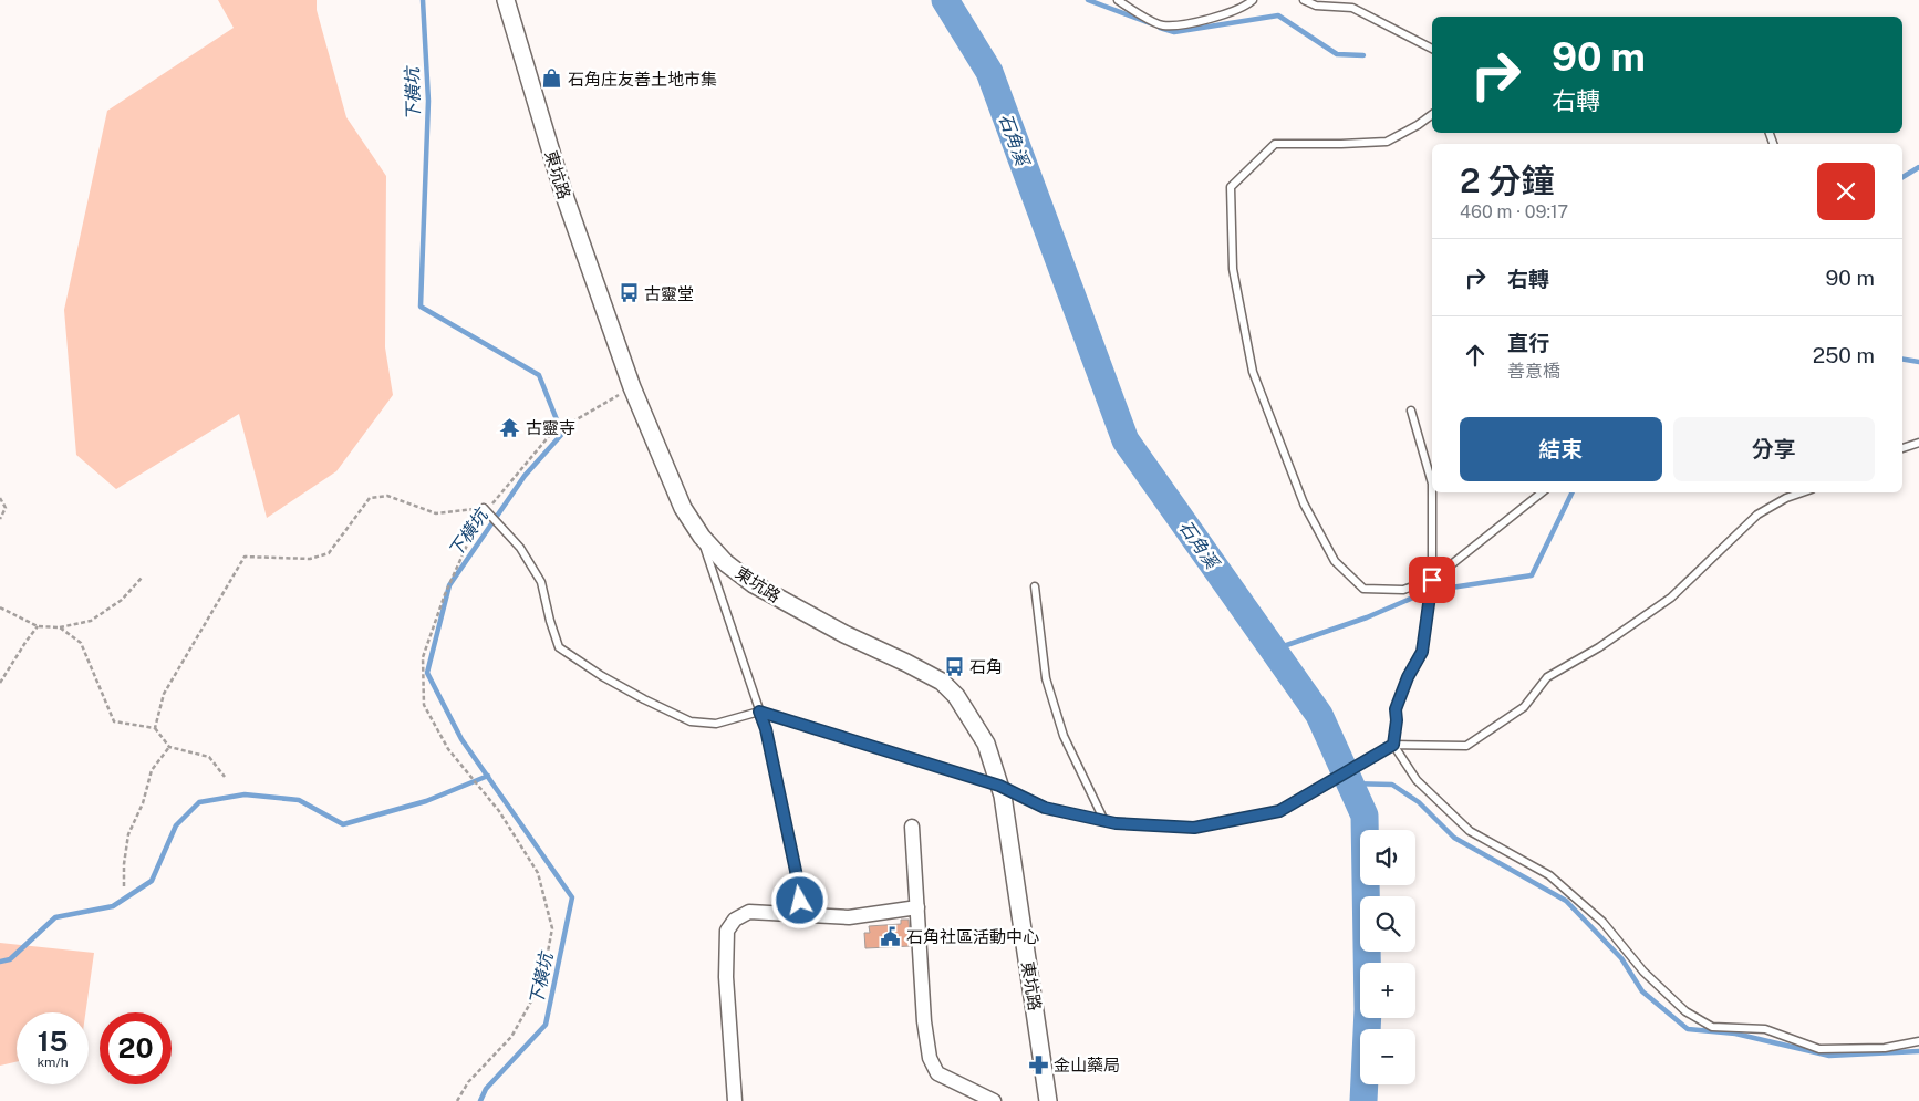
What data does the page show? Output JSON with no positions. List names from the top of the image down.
{
  "streets": {
    "street": ["東坑路"]
  },
  "water": ["下橫坑", "石角溪"],
  "places": {
    "shop": ["石角庄友善土地市集"],
    "bus stop": ["古靈堂", "石角"],
    "temple": ["古靈寺"],
    "public building": ["石角社區活動中心"],
    "pharmacy": ["金山藥局"]
  },
  "page": {
    "turn": ["90 m", "右轉"],
    "heading": ["2 分鐘", "460 m · 09:17"],
    "list": [
      {
        "name": "右轉",
        "value": "90 m"
      },
      {
        "name": "直行",
        "note": "善意橋",
        "value": "250 m"
      }
    ],
    "buttons": ["結束", "分享"],
    "map_buttons": ["+", "−"],
    "speed": "15 km/h",
    "limit": "20"
  }
}
